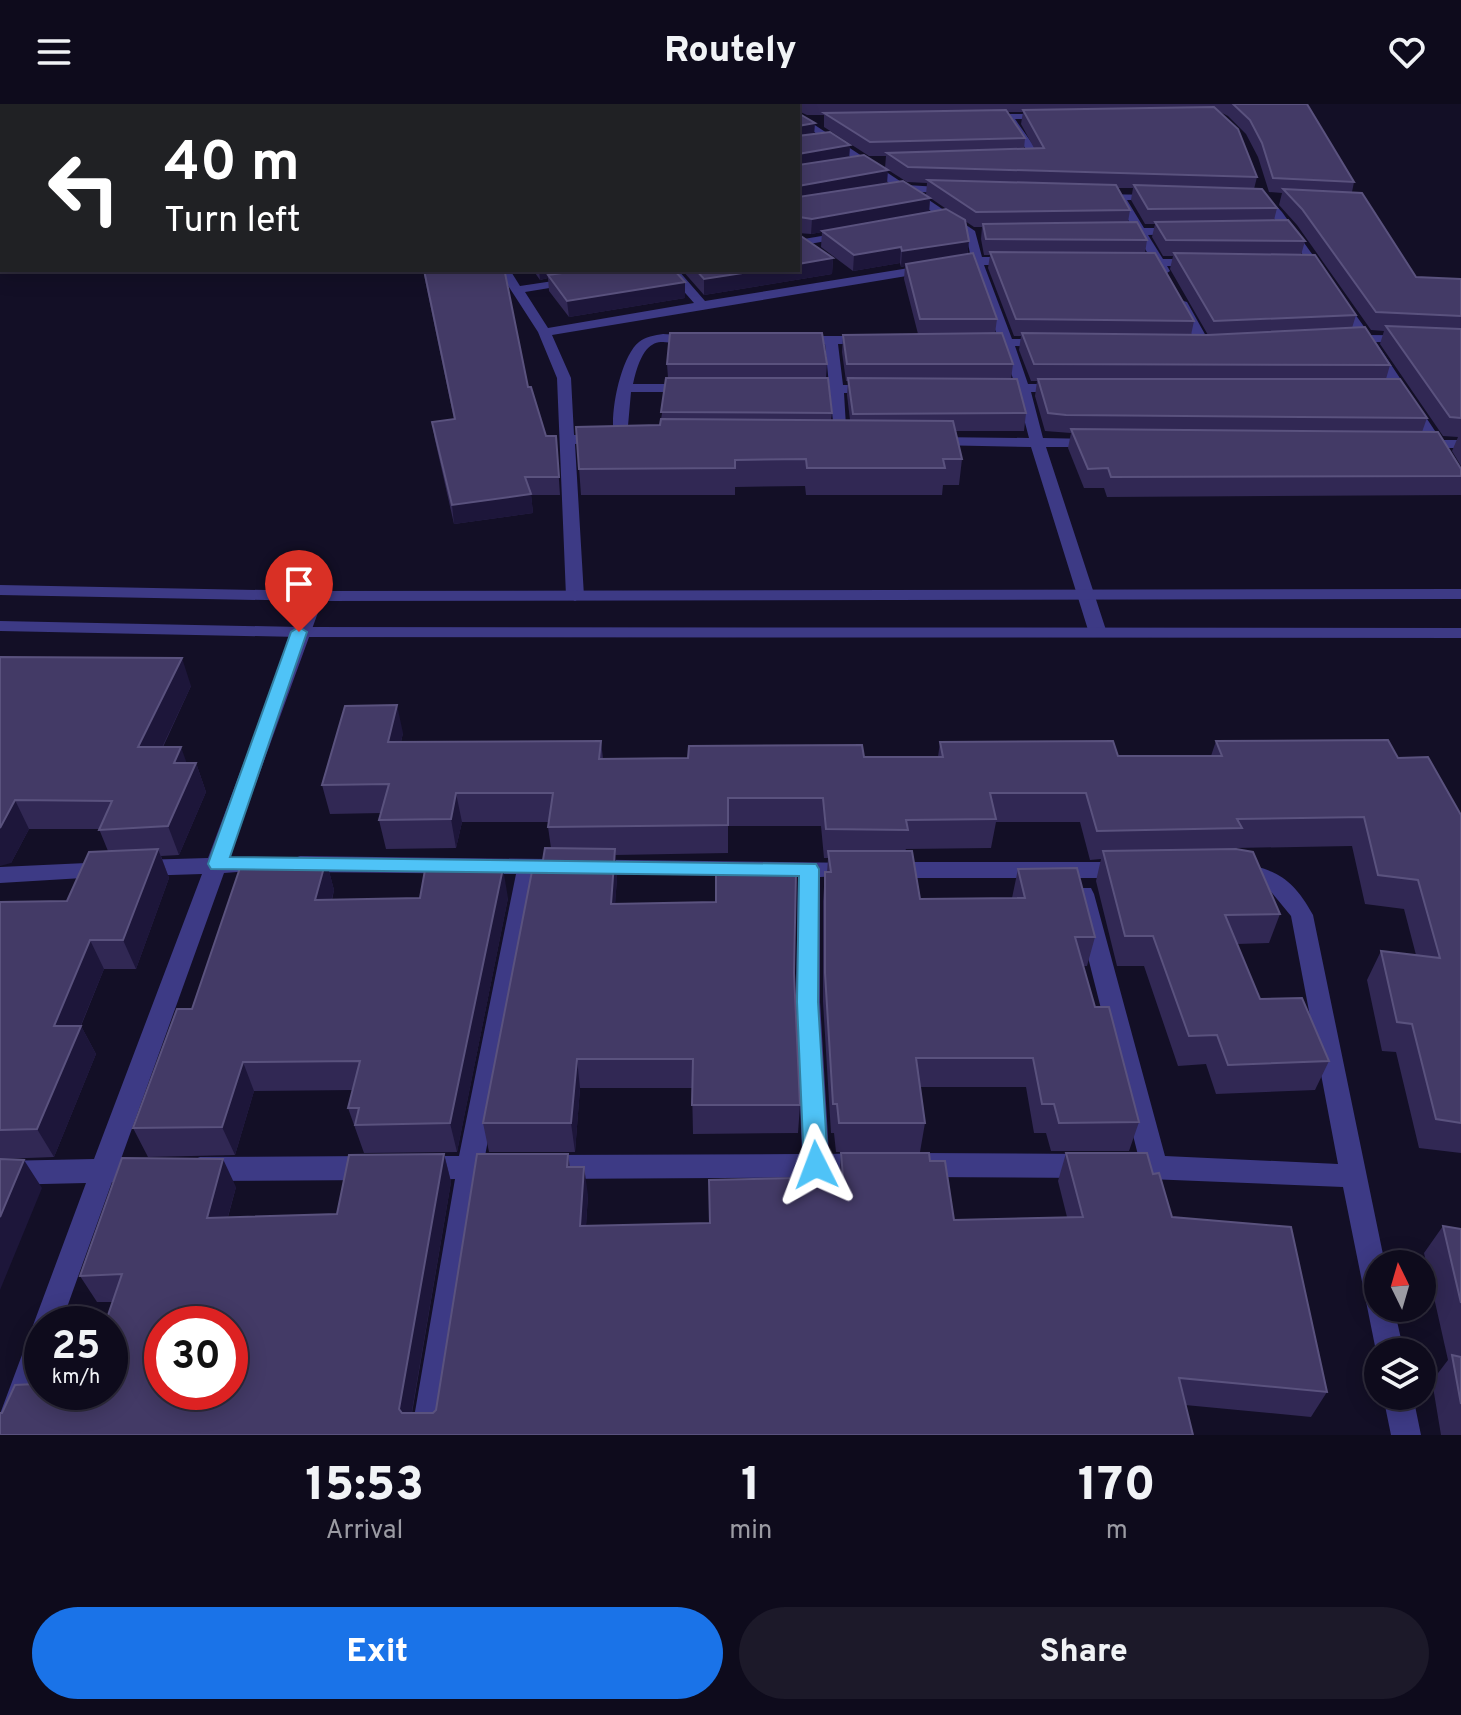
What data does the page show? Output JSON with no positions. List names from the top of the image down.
{
  "north": "top",
  "page": {
    "header": "Routely",
    "turn": ["40 m", "Turn left"],
    "speed": "25 km/h",
    "limit": "30",
    "eta": [
      "15:53",
      "Arrival",
      "1",
      "min",
      "170",
      "m"
    ],
    "buttons": ["Exit", "Share"]
  }
}
